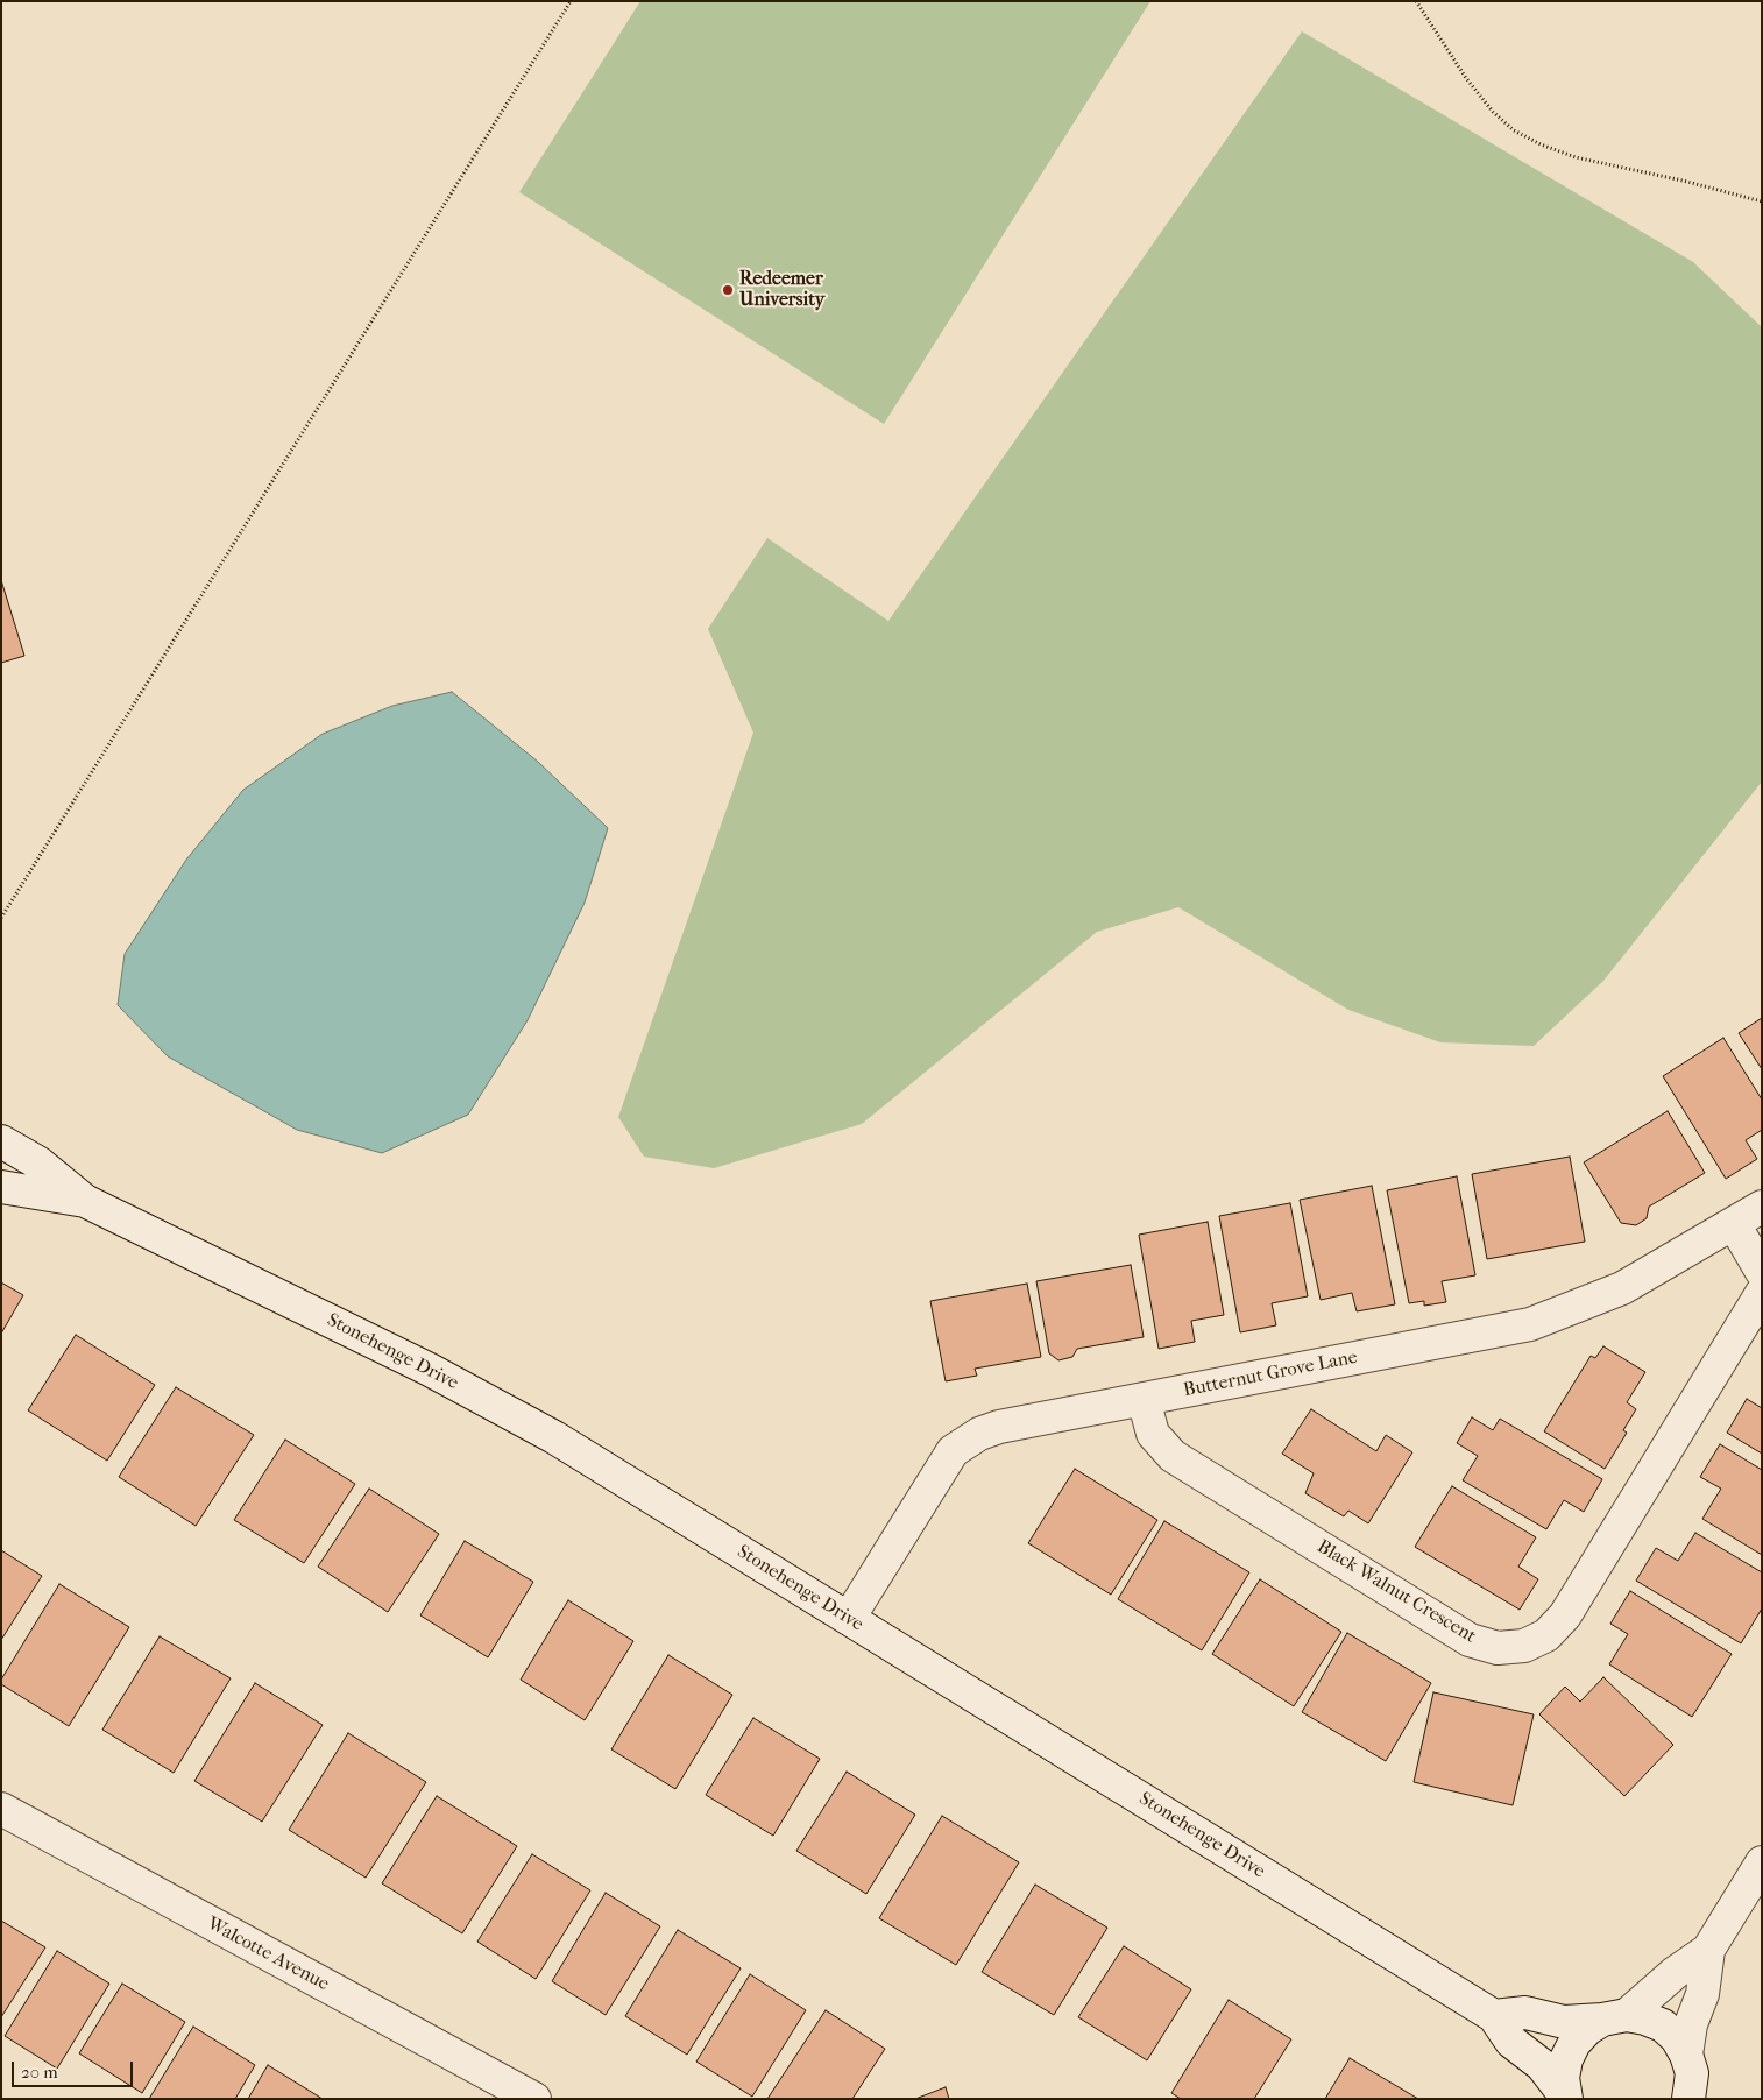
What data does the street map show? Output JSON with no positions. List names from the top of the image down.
{
  "streets": {
    "street": [
      "Stonehenge Drive",
      "Butternut Grove Lane",
      "Black Walnut Crescent",
      "Walcotte Avenue"
    ]
  },
  "crossings": [
    ["Stonehenge Drive", "Butternut Grove Lane"],
    ["Butternut Grove Lane", "Black Walnut Crescent"]
  ],
  "places": ["Redeemer University"],
  "scale_bar": "20 m"
}
